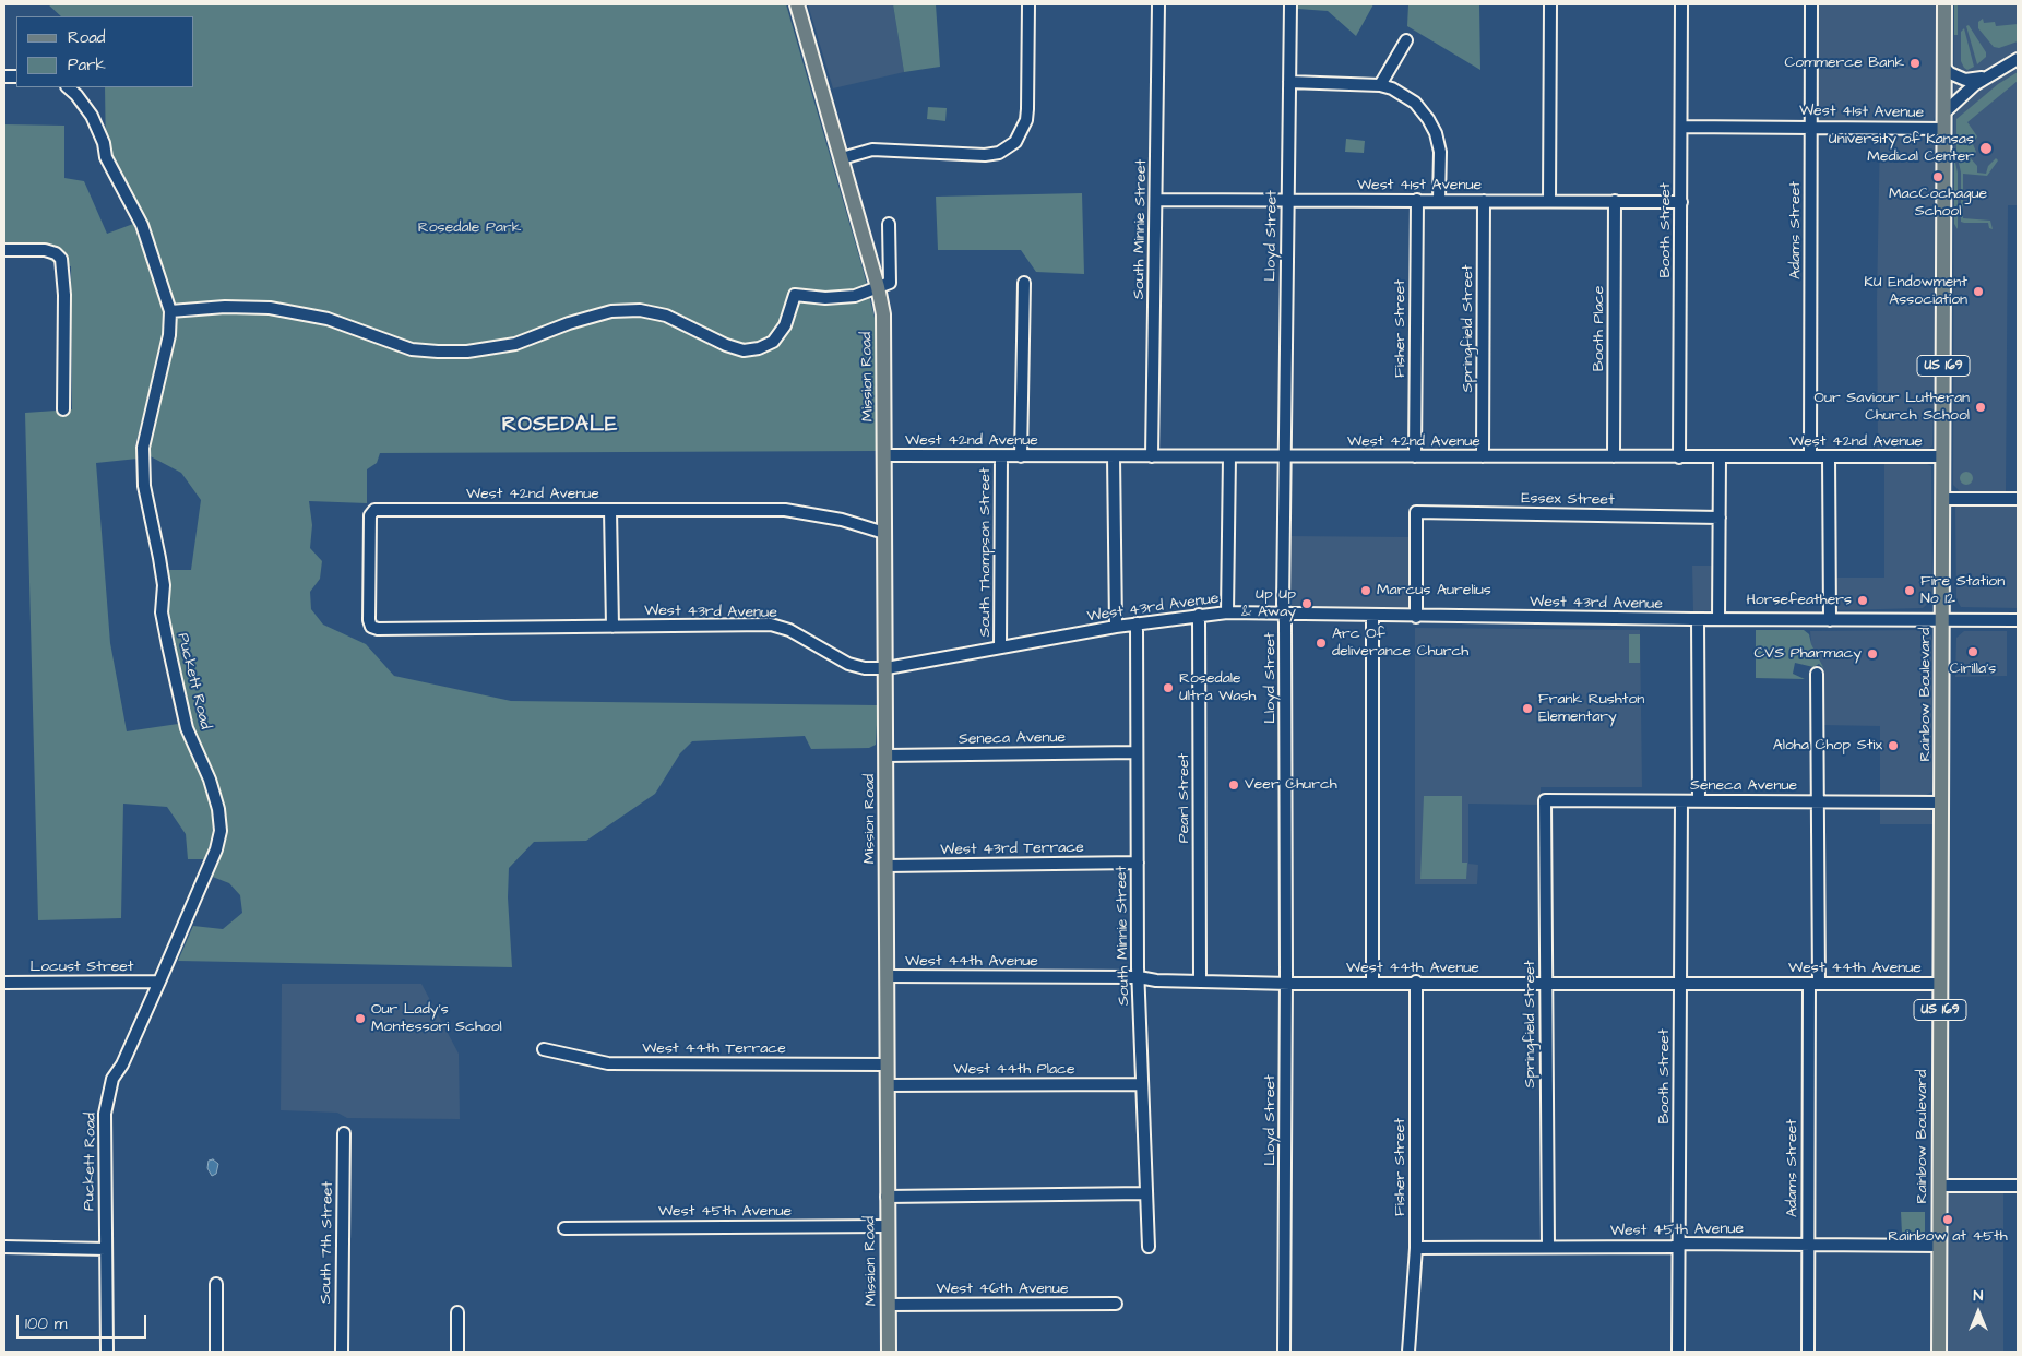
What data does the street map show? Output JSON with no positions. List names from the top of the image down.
{
  "streets": {
    "main road": ["US 169", "Mission Road", "Rainbow Boulevard"],
    "street": [
      "West 41st Avenue",
      "South Minnie Street",
      "Booth Street",
      "Adams Street",
      "Lloyd Street",
      "Fisher Street",
      "Springfield Street",
      "Booth Place",
      "West 42nd Avenue",
      "Essex Street",
      "South Thompson Street",
      "West 43rd Avenue",
      "Puckett Road",
      "Seneca Avenue",
      "Pearl Street",
      "West 43rd Terrace",
      "West 44th Avenue",
      "Locust Street",
      "West 44th Terrace",
      "West 44th Place",
      "West 45th Avenue",
      "South 7th Street",
      "West 46th Avenue"
    ]
  },
  "crossings": [
    ["West 41st Avenue", "South Minnie Street"],
    ["West 41st Avenue", "Booth Street"],
    ["West 41st Avenue", "Adams Street"],
    ["West 41st Avenue", "Lloyd Street"],
    ["West 41st Avenue", "Fisher Street"],
    ["West 41st Avenue", "Springfield Street"],
    ["West 41st Avenue", "Booth Place"],
    ["West 41st Avenue", "Rainbow Boulevard"],
    ["South Minnie Street", "West 42nd Avenue"],
    ["South Minnie Street", "West 43rd Avenue"],
    ["South Minnie Street", "Seneca Avenue"],
    ["South Minnie Street", "West 43rd Terrace"],
    ["South Minnie Street", "West 44th Avenue"],
    ["South Minnie Street", "West 44th Place"],
    ["Booth Street", "West 42nd Avenue"],
    ["Booth Street", "Seneca Avenue"],
    ["Booth Street", "West 44th Avenue"],
    ["Booth Street", "West 45th Avenue"],
    ["Adams Street", "West 42nd Avenue"],
    ["Adams Street", "Seneca Avenue"],
    ["Adams Street", "West 44th Avenue"],
    ["Adams Street", "West 45th Avenue"],
    ["Lloyd Street", "West 42nd Avenue"],
    ["Lloyd Street", "West 43rd Avenue"],
    ["Lloyd Street", "West 44th Avenue"],
    ["Fisher Street", "West 42nd Avenue"],
    ["Fisher Street", "West 44th Avenue"],
    ["Fisher Street", "West 45th Avenue"],
    ["Springfield Street", "West 42nd Avenue"],
    ["Springfield Street", "Seneca Avenue"],
    ["Springfield Street", "West 44th Avenue"],
    ["Springfield Street", "West 45th Avenue"],
    ["Booth Place", "West 42nd Avenue"],
    ["Mission Road", "West 42nd Avenue"],
    ["Mission Road", "West 43rd Avenue"],
    ["Mission Road", "Seneca Avenue"],
    ["Mission Road", "West 43rd Terrace"],
    ["Mission Road", "West 44th Avenue"],
    ["Mission Road", "West 44th Terrace"],
    ["Mission Road", "West 44th Place"],
    ["Mission Road", "West 45th Avenue"],
    ["Mission Road", "West 46th Avenue"],
    ["West 42nd Avenue", "South Thompson Street"],
    ["West 42nd Avenue", "West 43rd Avenue"],
    ["West 42nd Avenue", "Rainbow Boulevard"],
    ["Essex Street", "West 43rd Avenue"],
    ["South Thompson Street", "West 43rd Avenue"],
    ["West 43rd Avenue", "Rainbow Boulevard"],
    ["West 43rd Avenue", "Pearl Street"],
    ["Puckett Road", "Locust Street"],
    ["Rainbow Boulevard", "Seneca Avenue"],
    ["Rainbow Boulevard", "West 44th Avenue"],
    ["Rainbow Boulevard", "West 45th Avenue"],
    ["Pearl Street", "West 44th Avenue"]
  ],
  "districts": ["ROSEDALE"],
  "parks": ["Rosedale Park"],
  "places": [
    "Commerce Bank",
    "University of Kansas Medical Center",
    "MacCochague School",
    "KU Endowment Association",
    "Our Saviour Lutheran Church School",
    "Marcus Aurelius",
    "Fire Station No 12",
    "Horsefeathers",
    "Up Up & Away",
    "Arc Of deliverance Church",
    "Cirilla's",
    "CVS Pharmacy",
    "Rosedale Ultra Wash",
    "Frank Rushton Elementary",
    "Aloha Chop Stix",
    "Veer Church",
    "Our Lady's Montessori School",
    "Rainbow at 45th"
  ],
  "legend": ["Road", "Park"],
  "scale_bar": "100 m",
  "north": "top"
}
